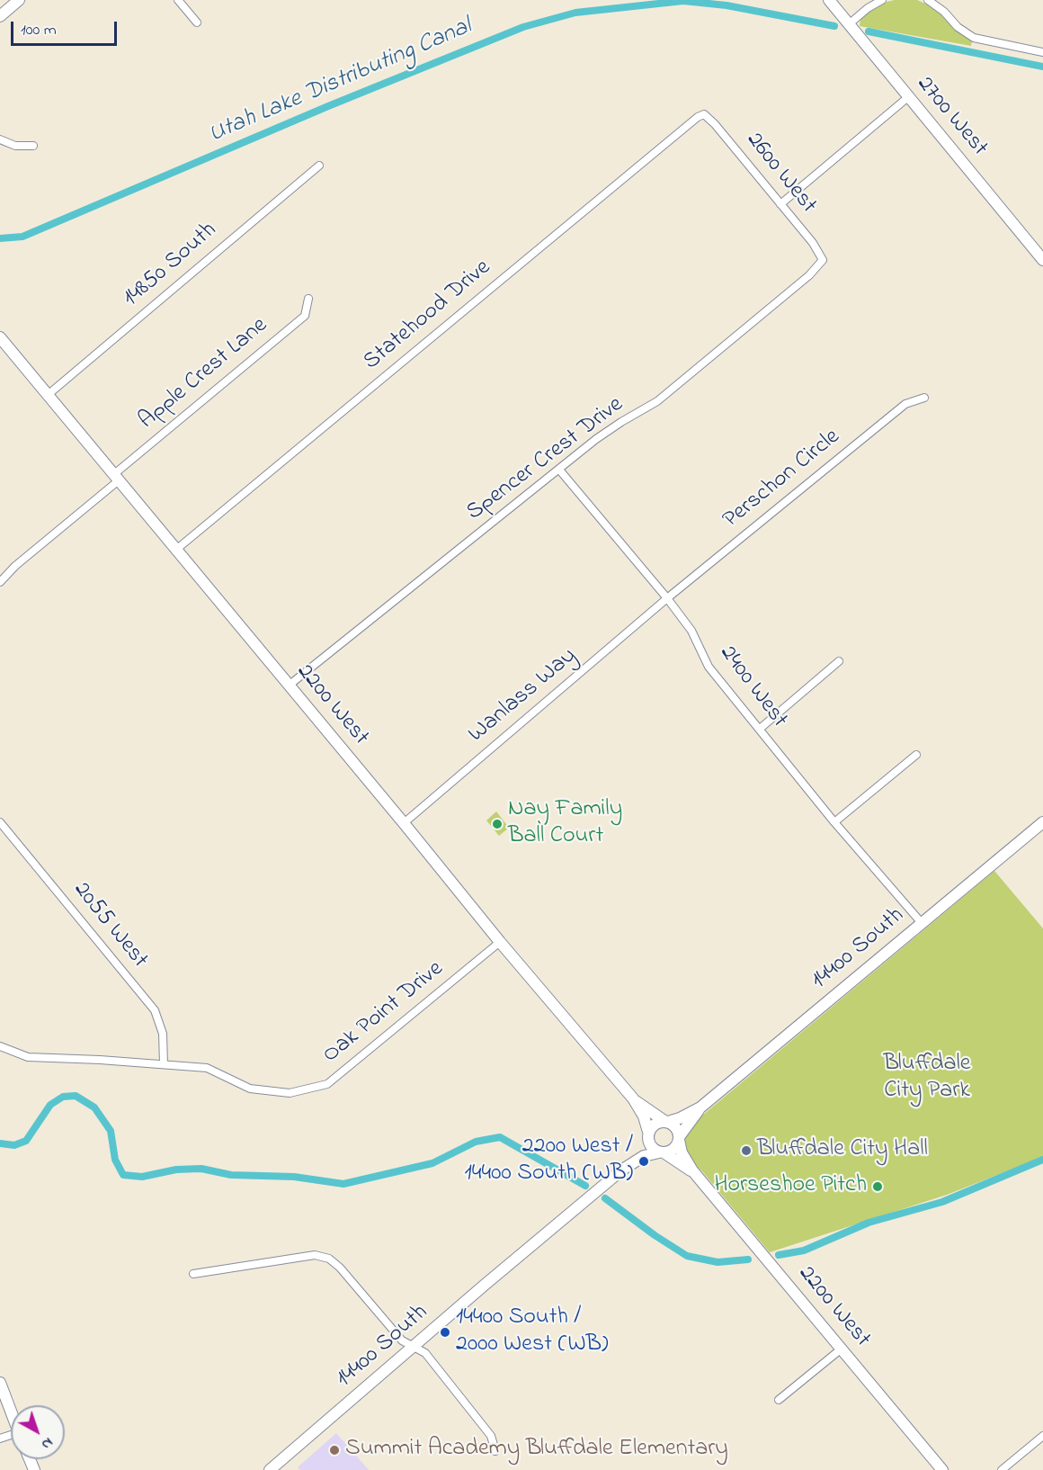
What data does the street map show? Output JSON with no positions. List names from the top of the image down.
{
  "streets": {
    "street": [
      "2700 West",
      "2600 West",
      "14850 South",
      "Statehood Drive",
      "Apple Crest Lane",
      "Spencer Crest Drive",
      "Perschon Circle",
      "2400 West",
      "Wanlass Way",
      "2200 West",
      "2055 West",
      "14400 South",
      "Oak Point Drive"
    ]
  },
  "crossings": [
    ["2600 West", "Statehood Drive"],
    ["2600 West", "Spencer Crest Drive"],
    ["14850 South", "2200 West"],
    ["Statehood Drive", "2200 West"],
    ["Apple Crest Lane", "2200 West"],
    ["Spencer Crest Drive", "2400 West"],
    ["Spencer Crest Drive", "2200 West"],
    ["Perschon Circle", "2400 West"],
    ["Perschon Circle", "Wanlass Way"],
    ["2400 West", "Wanlass Way"],
    ["2400 West", "14400 South"],
    ["Wanlass Way", "2200 West"],
    ["2200 West", "14400 South"],
    ["2200 West", "Oak Point Drive"],
    ["2055 West", "Oak Point Drive"]
  ],
  "water": ["Utah Lake Distributing Canal"],
  "parks": ["Bluffdale City Park"],
  "places": [
    "Nay Family Ball Court",
    "Bluffdale City Hall",
    "2200 West / 14400 South (WB)",
    "Horseshoe Pitch",
    "14400 South / 2000 West (WB)",
    "Summit Academy Bluffdale Elementary"
  ],
  "scale_bar": "100 m",
  "north": "bottom right"
}
